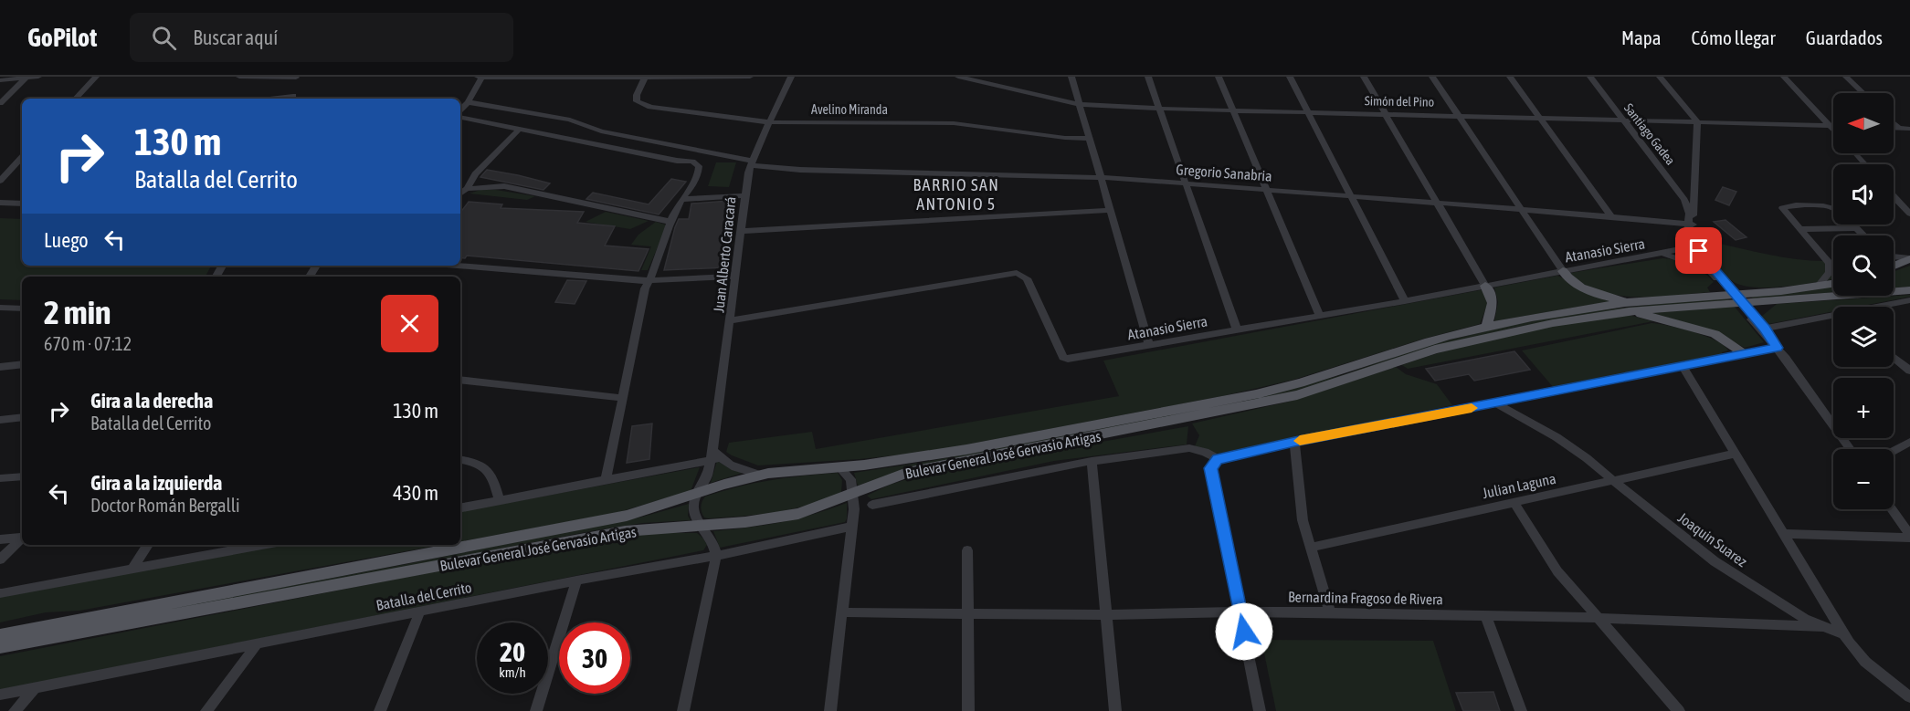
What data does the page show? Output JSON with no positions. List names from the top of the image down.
{
  "streets": {
    "main road": ["Bulevar General José Gervasio Artigas"],
    "street": [
      "Simón del Pino",
      "Avelino Miranda",
      "Santiago Gadea",
      "Gregorio Sanabria",
      "Atanasio Sierra",
      "Juan Alberto Caracará",
      "Julian Laguna",
      "Joaquin Suarez",
      "Batalla del Cerrito",
      "Bernardina Fragoso de Rivera"
    ]
  },
  "crossings": [
    ["Simón del Pino", "Santiago Gadea"],
    ["Avelino Miranda", "Juan Alberto Caracará"],
    ["Santiago Gadea", "Gregorio Sanabria"],
    ["Gregorio Sanabria", "Juan Alberto Caracará"],
    ["Atanasio Sierra", "Juan Alberto Caracará"],
    ["Juan Alberto Caracará", "Bulevar General José Gervasio Artigas"],
    ["Julian Laguna", "Joaquin Suarez"],
    ["Joaquin Suarez", "Bernardina Fragoso de Rivera"]
  ],
  "districts": ["BARRIO SAN ANTONIO 5"],
  "north": "left",
  "page": {
    "header": "GoPilot",
    "search": "Buscar aquí",
    "nav": ["Mapa", "Cómo llegar", "Guardados"],
    "map_buttons": ["+", "−"],
    "turn": ["130 m", "Batalla del Cerrito"],
    "then": "Luego",
    "heading": ["2 min", "670 m · 07:12"],
    "list": [
      {
        "name": "Gira a la derecha",
        "note": "Batalla del Cerrito",
        "value": "130 m"
      },
      {
        "name": "Gira a la izquierda",
        "note": "Doctor Román Bergalli",
        "value": "430 m"
      }
    ],
    "speed": "20 km/h",
    "limit": "30"
  }
}
